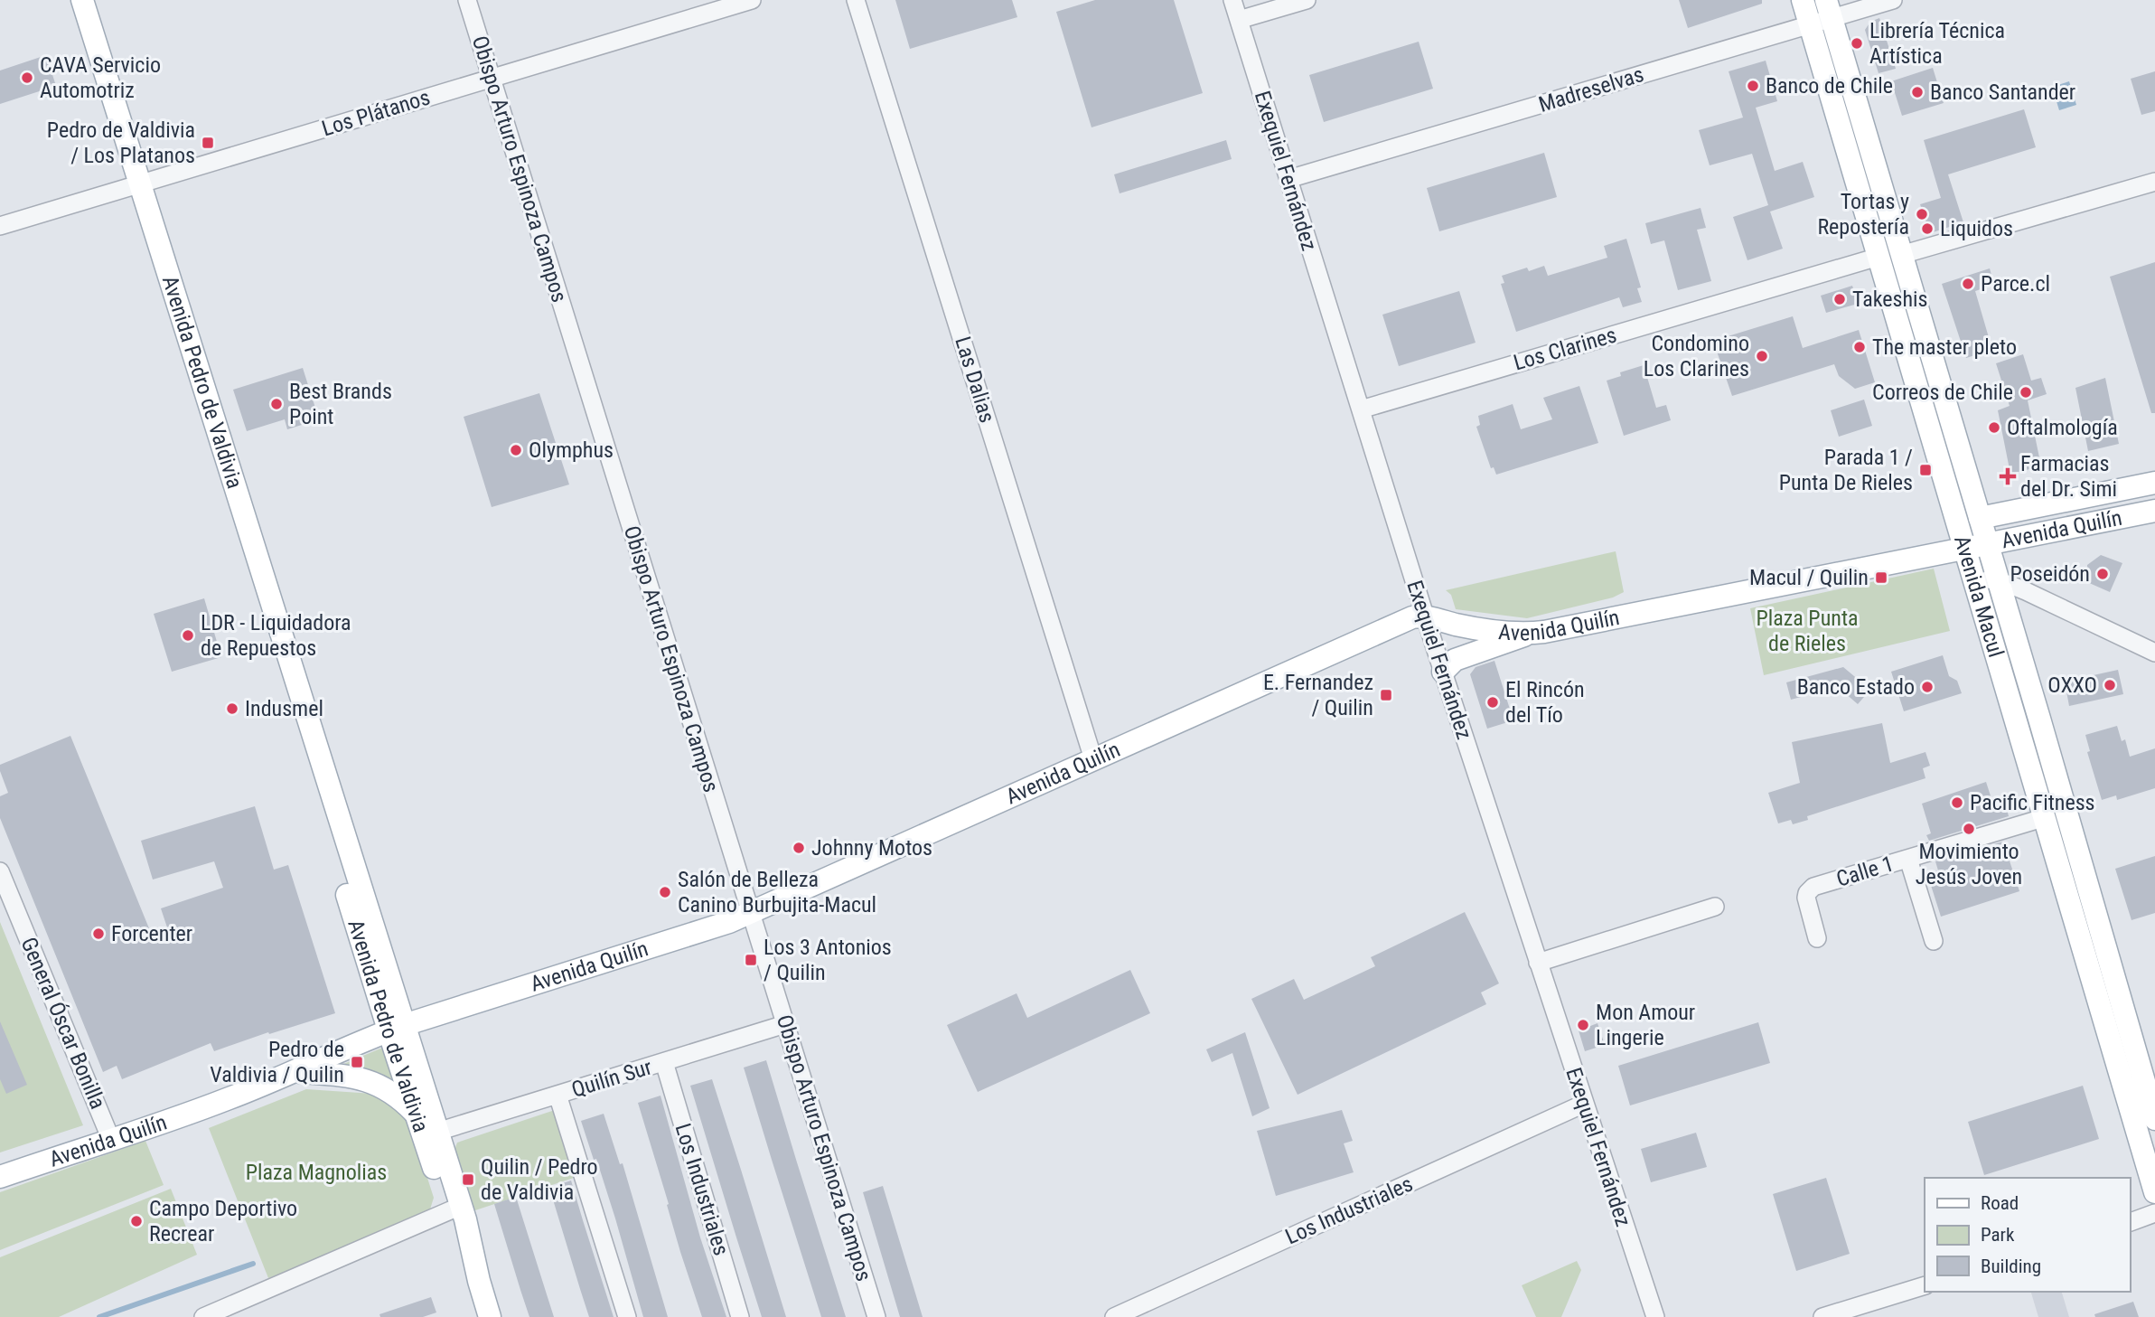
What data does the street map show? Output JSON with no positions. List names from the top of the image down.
{
  "streets": {
    "main road": ["Avenida Pedro de Valdivia", "Avenida Quilín", "Avenida Macul"],
    "street": [
      "Madreselvas",
      "Los Plátanos",
      "Obispo Arturo Espinoza Campos",
      "Exequiel Fernández",
      "Los Clarines",
      "Las Dalias",
      "Calle 1",
      "General Óscar Bonilla",
      "Quilín Sur",
      "Los Industriales"
    ]
  },
  "crossings": [
    ["Madreselvas", "Exequiel Fernández"],
    ["Madreselvas", "Avenida Macul"],
    ["Los Plátanos", "Obispo Arturo Espinoza Campos"],
    ["Los Plátanos", "Avenida Pedro de Valdivia"],
    ["Obispo Arturo Espinoza Campos", "Avenida Quilín"],
    ["Obispo Arturo Espinoza Campos", "Quilín Sur"],
    ["Exequiel Fernández", "Los Clarines"],
    ["Exequiel Fernández", "Avenida Quilín"],
    ["Exequiel Fernández", "Los Industriales"],
    ["Los Clarines", "Avenida Macul"],
    ["Las Dalias", "Avenida Quilín"],
    ["Avenida Pedro de Valdivia", "Avenida Quilín"],
    ["Avenida Pedro de Valdivia", "Quilín Sur"],
    ["Avenida Quilín", "Avenida Macul"],
    ["Avenida Quilín", "General Óscar Bonilla"],
    ["Avenida Macul", "Calle 1"],
    ["Quilín Sur", "Los Industriales"]
  ],
  "parks": ["Plaza Punta de Rieles", "Plaza Magnolias"],
  "places": {
    "other": [
      "Librería Técnica Artística",
      "CAVA Servicio Automotriz",
      "Banco de Chile",
      "Banco Santander",
      "Tortas y Repostería",
      "Liquidos",
      "Parce.cl",
      "Takeshis",
      "The master pleto",
      "Condomino Los Clarines",
      "Correos de Chile",
      "Best Brands Point",
      "Oftalmología",
      "Olymphus",
      "Poseidón",
      "LDR - Liquidadora de Repuestos",
      "OXXO",
      "Banco Estado",
      "El Rincón del Tío",
      "Indusmel",
      "Pacific Fitness",
      "Movimiento Jesús Joven",
      "Johnny Motos",
      "Salón de Belleza Canino Burbujita-Macul",
      "Forcenter",
      "Mon Amour Lingerie",
      "Campo Deportivo Recrear"
    ],
    "transit": [
      "Pedro de Valdivia / Los Platanos",
      "Parada 1 / Punta De Rieles",
      "Macul / Quilin",
      "E. Fernandez / Quilin",
      "Los 3 Antonios / Quilin",
      "Pedro de Valdivia / Quilin",
      "Quilin / Pedro de Valdivia"
    ],
    "health": ["Farmacias del Dr. Simi"]
  },
  "legend": ["Road", "Park", "Building"]
}
